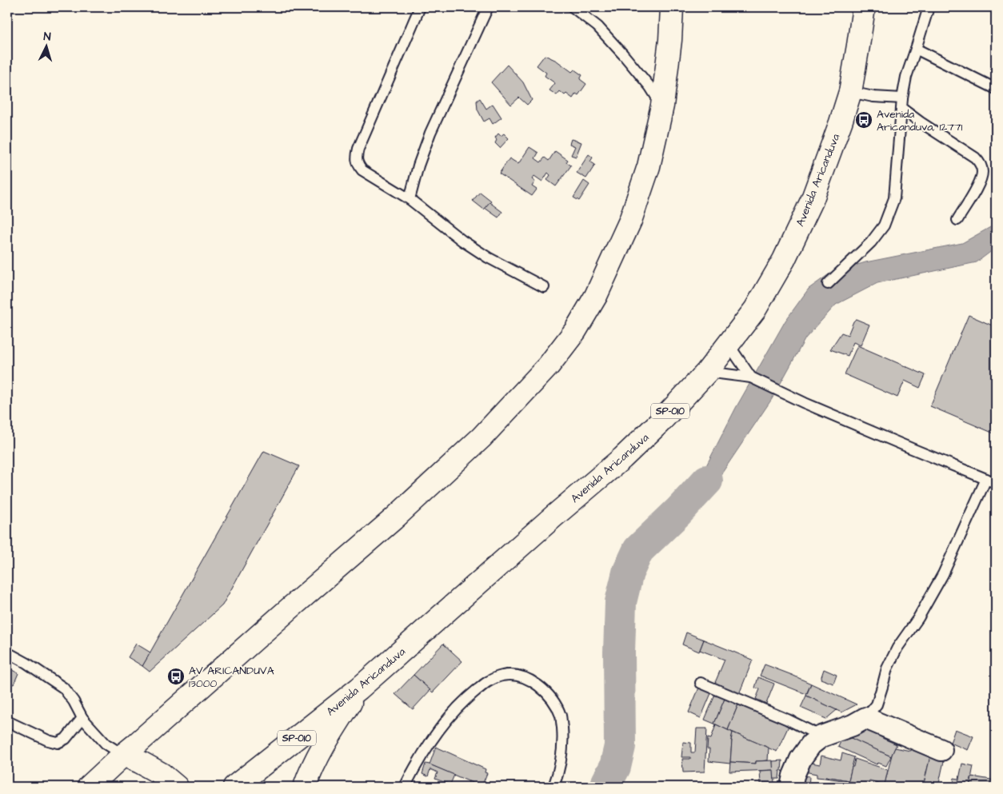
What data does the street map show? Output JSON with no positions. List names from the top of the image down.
{
  "streets": {
    "main road": ["Avenida Aricanduva", "SP-010"]
  },
  "places": {
    "bus stop": ["Avenida Aricanduva, 12771", "AV ARICANDUVA 13000"]
  },
  "north": "top"
}
